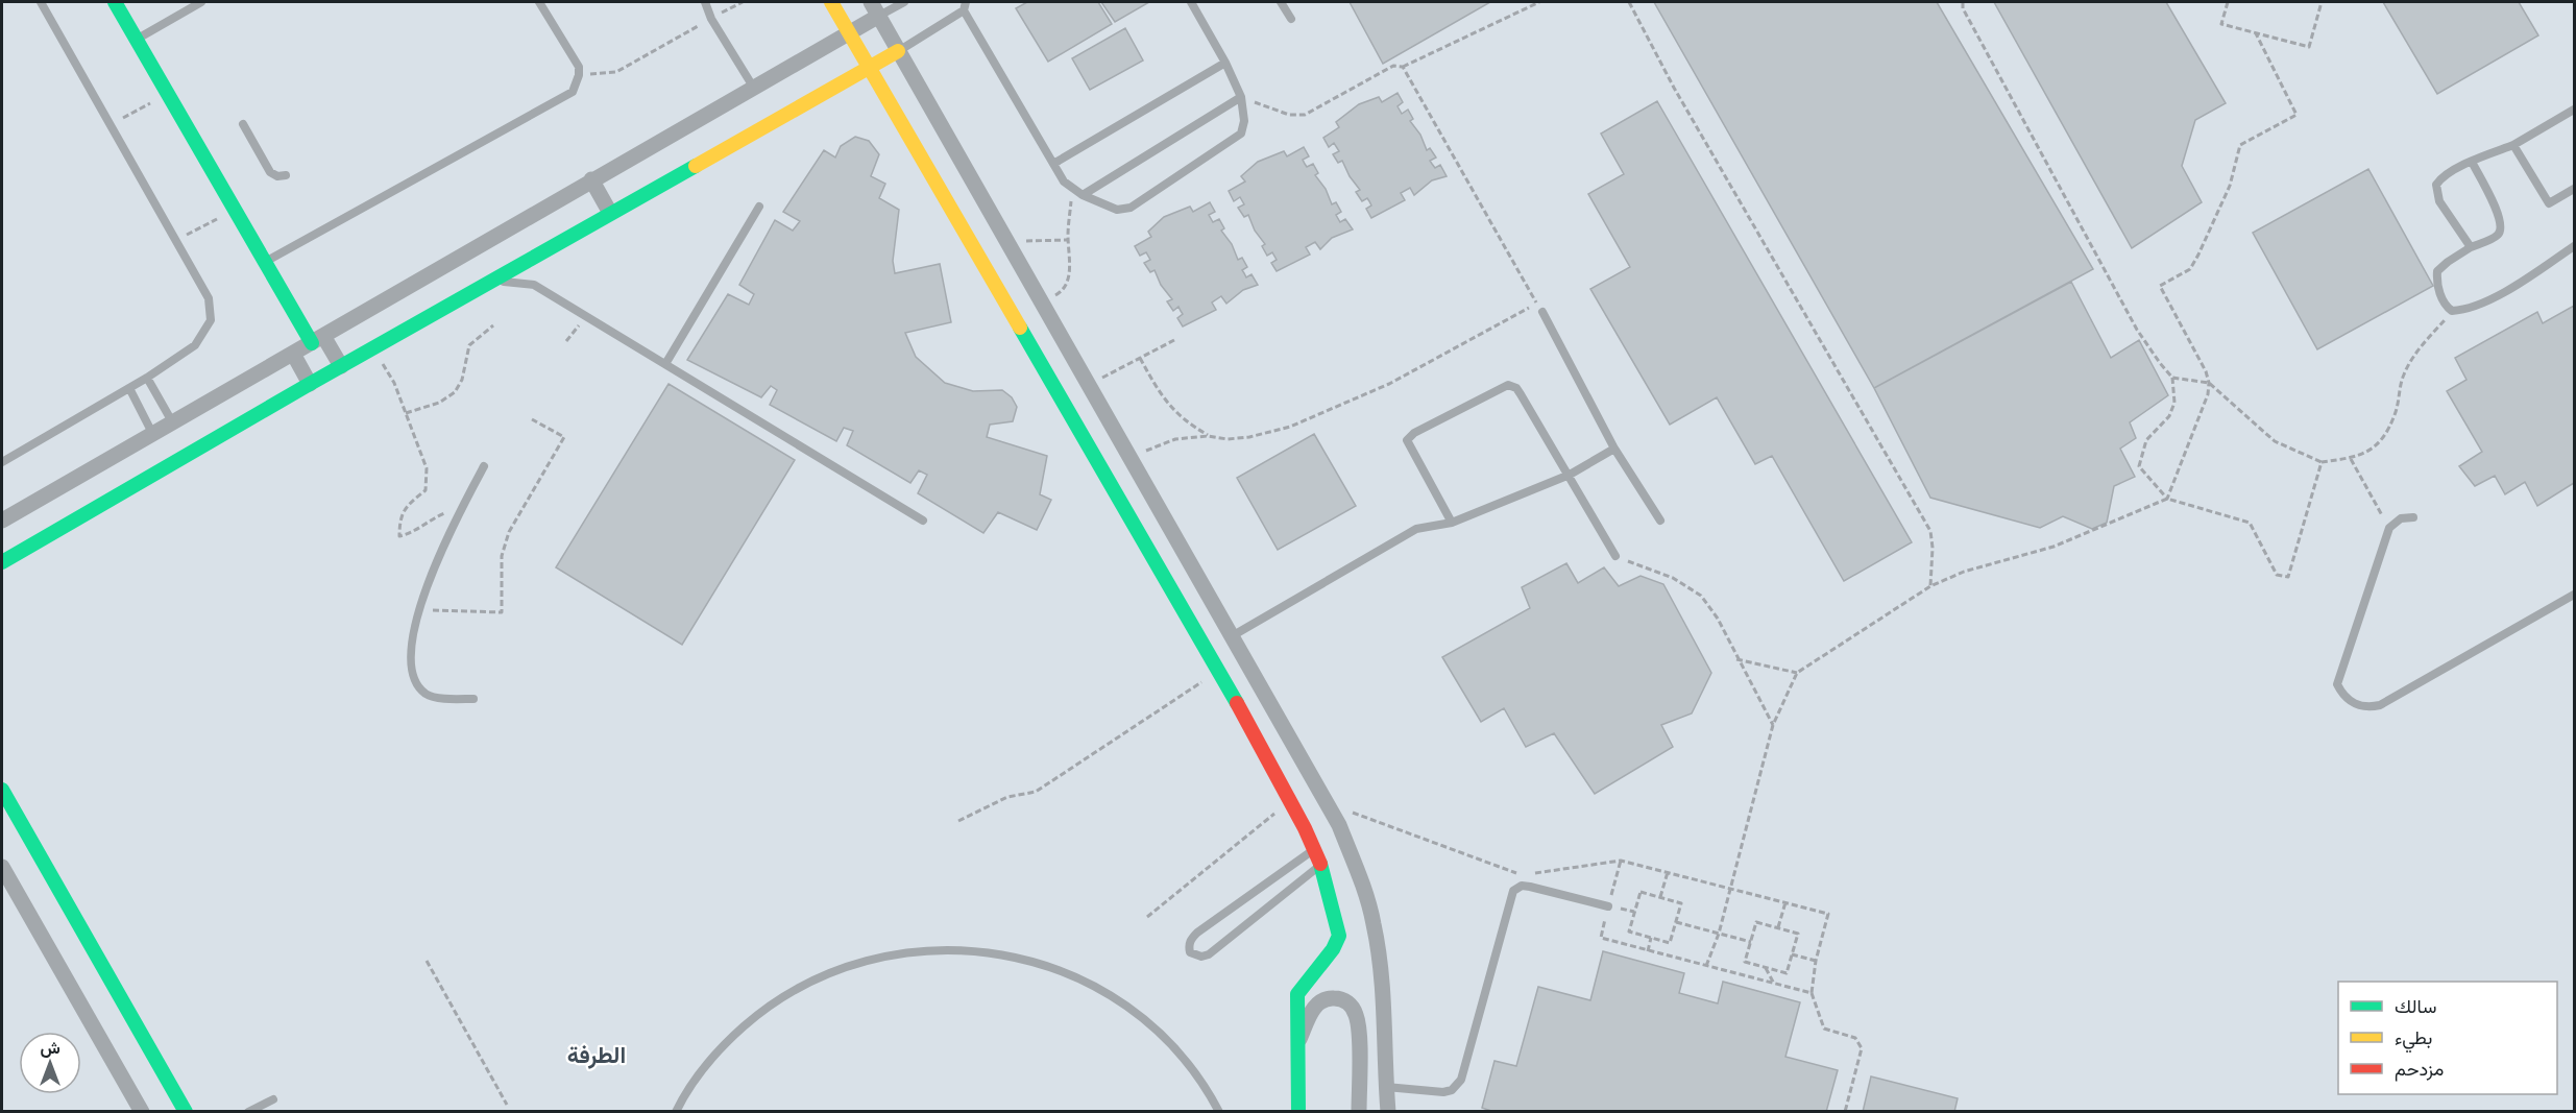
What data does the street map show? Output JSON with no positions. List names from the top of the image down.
{
  "districts": ["الطرفة"],
  "legend": ["سالك", "بطيء", "مزدحم"],
  "north": "top"
}
